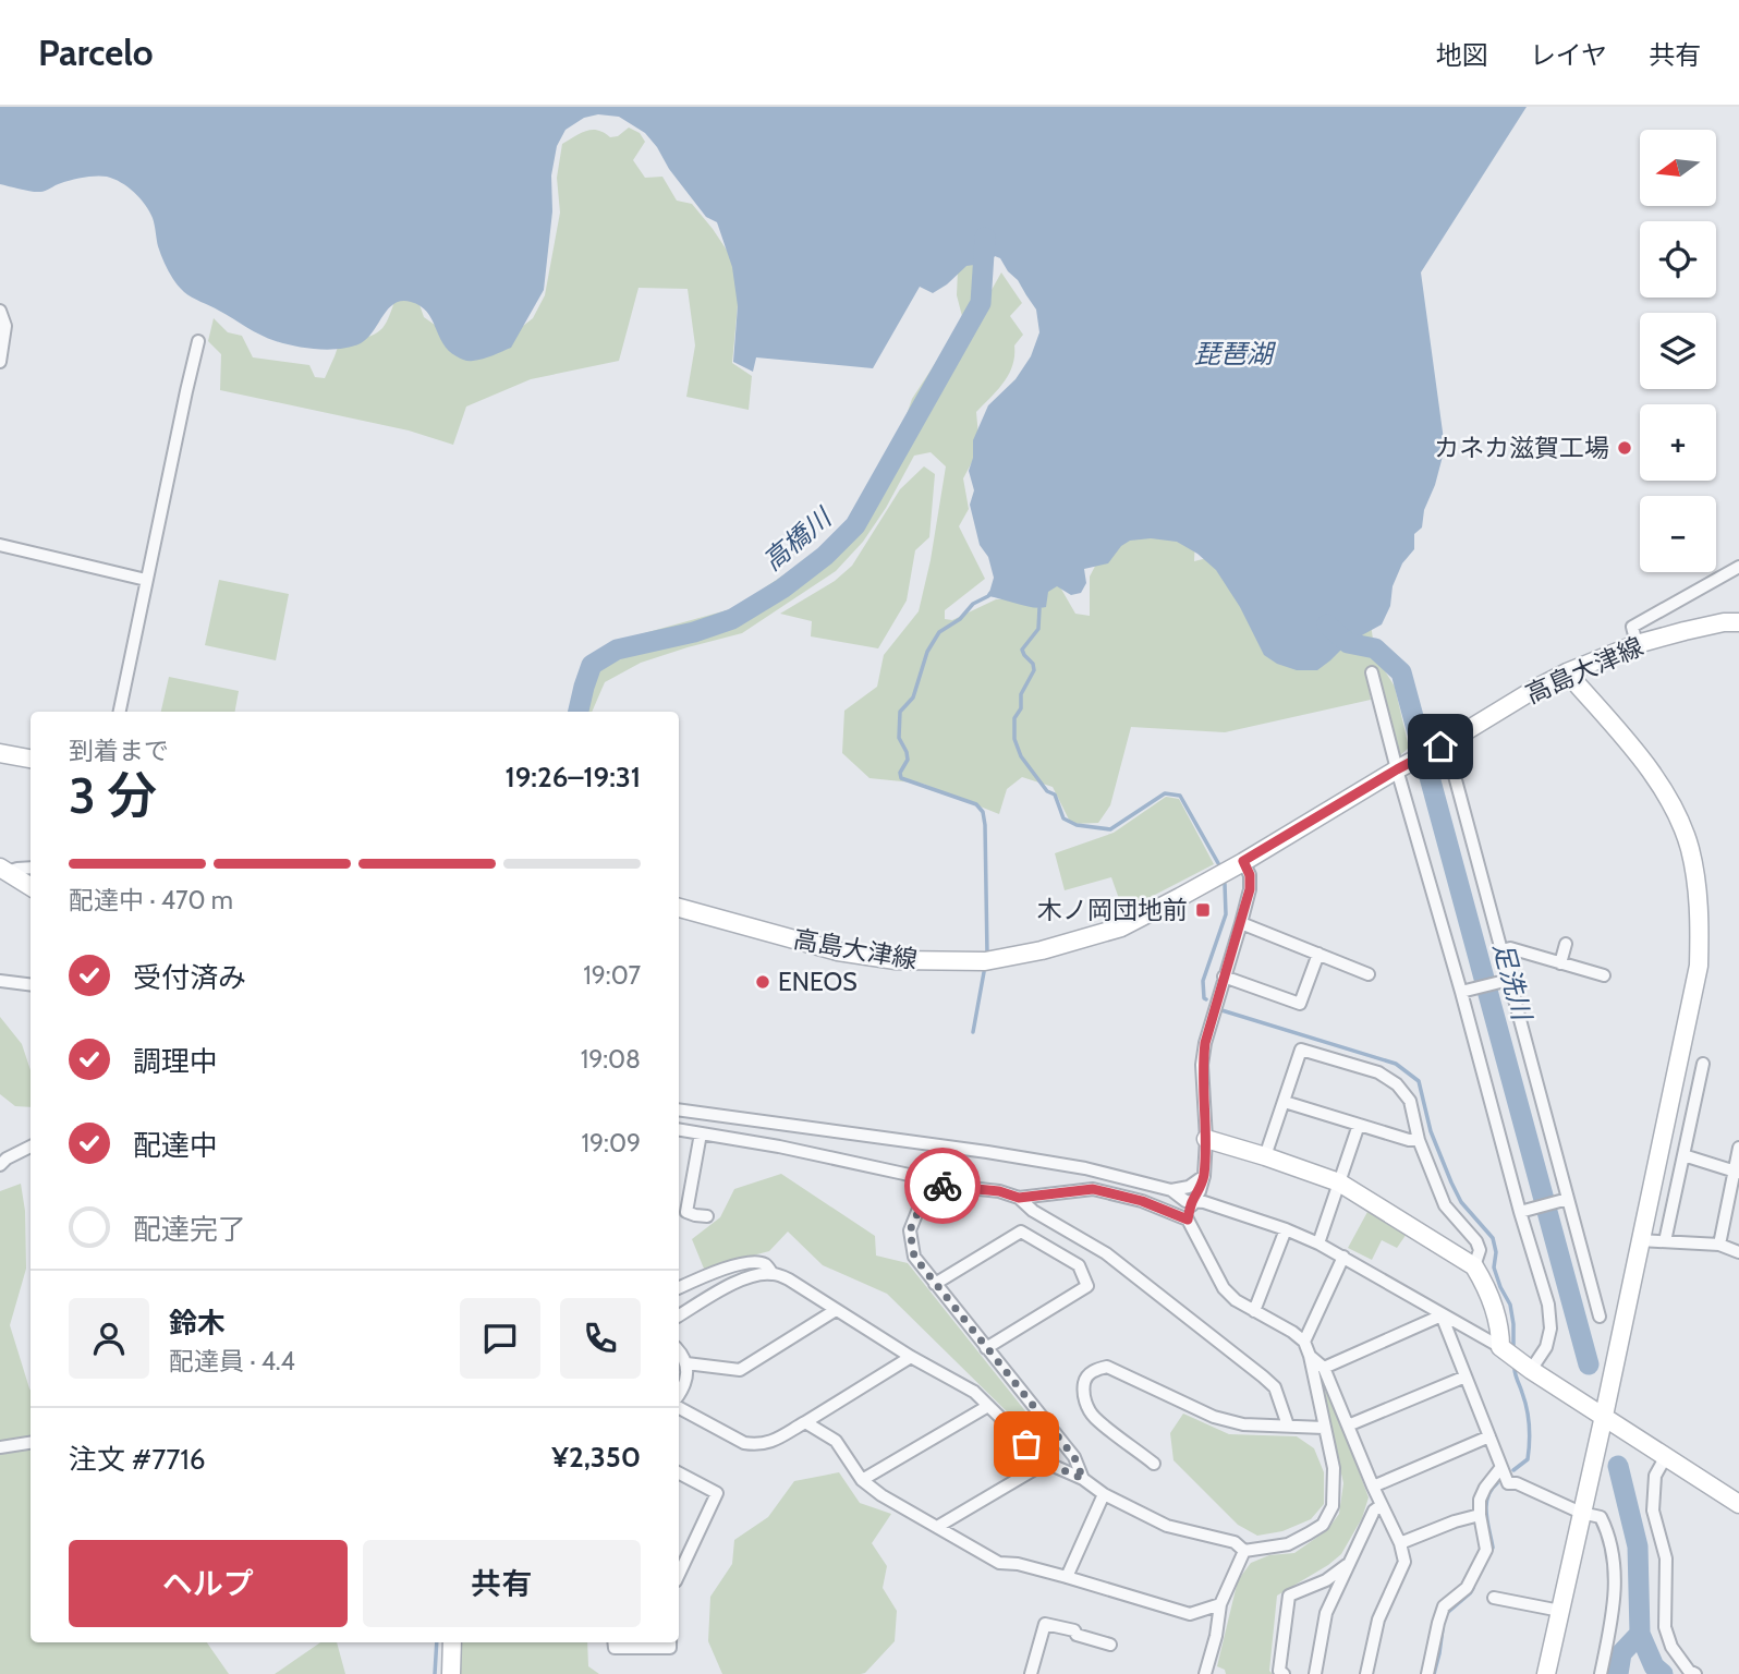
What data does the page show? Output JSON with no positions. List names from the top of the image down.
{
  "streets": {
    "street": ["高島大津線"]
  },
  "water": ["琵琶湖", "高橋川", "足洗川"],
  "places": {
    "other": ["カネカ滋賀工場", "ENEOS"],
    "transit": ["木ノ岡団地前"]
  },
  "north": "left",
  "page": {
    "header": "Parcelo",
    "nav": ["地図", "レイヤ", "共有"],
    "map_buttons": ["+", "−"],
    "heading": ["3 分", "到着まで", "19:26–19:31"],
    "panel": [
      "鈴木",
      "配達員 · 4.4",
      "注文 #7716",
      "¥2,350"
    ],
    "bar": "配達中 · 470 m",
    "list": [
      ["受付済み", "19:07"],
      ["調理中", "19:08"],
      ["配達中", "19:09"],
      "配達完了"
    ],
    "buttons": ["ヘルプ", "共有"]
  }
}
